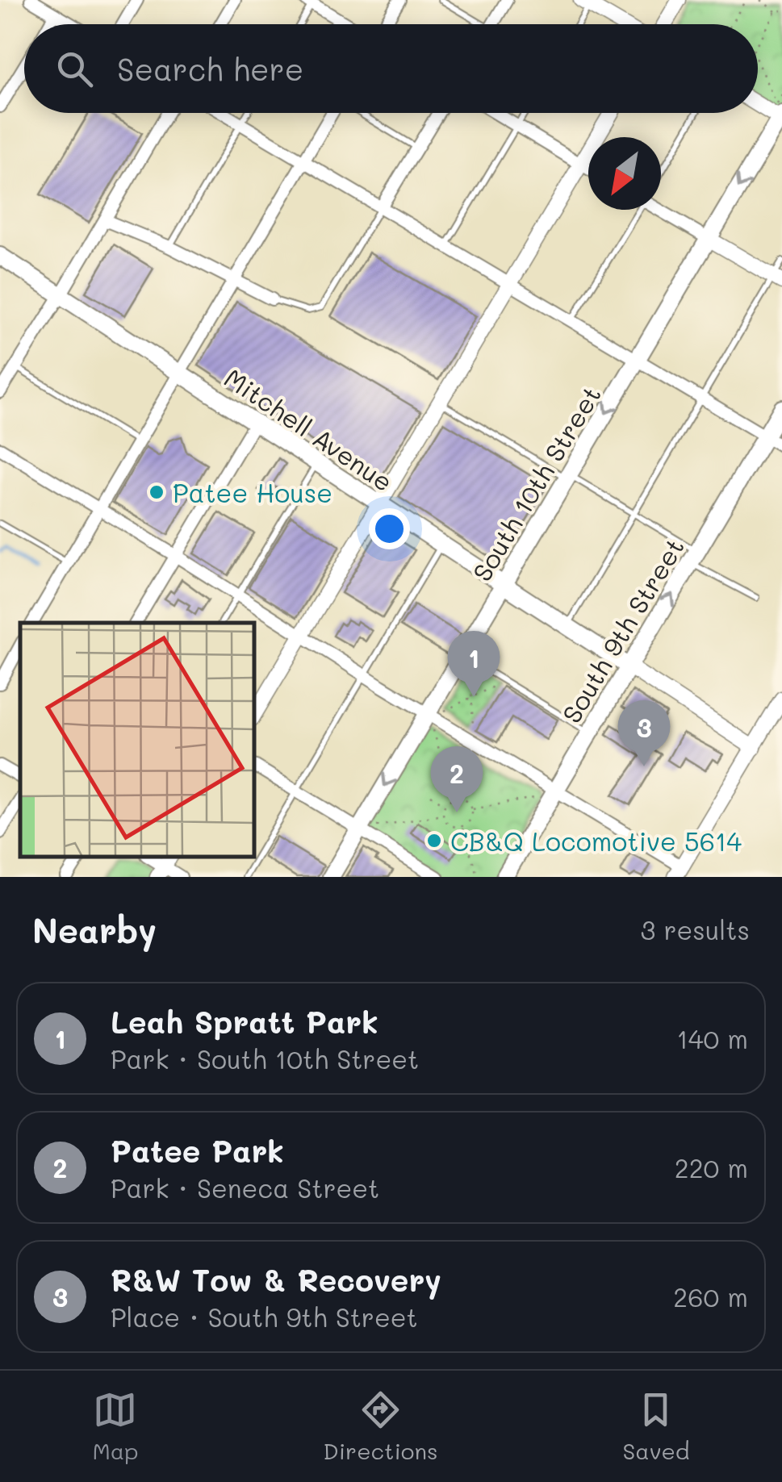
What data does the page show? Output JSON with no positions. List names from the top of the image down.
{
  "streets": {
    "main road": ["Mitchell Avenue", "South 10th Street", "South 9th Street"]
  },
  "crossings": [
    ["Mitchell Avenue", "South 10th Street"],
    ["Mitchell Avenue", "South 9th Street"]
  ],
  "one_way": ["South 10th Street"],
  "places": ["Patee House", "CB&Q Locomotive 5614"],
  "north": "bottom left",
  "page": {
    "search": "Search here",
    "pins": ["1", "3", "2"],
    "heading": ["Nearby", "3 results"],
    "list": [
      {
        "mark": "1",
        "name": "Leah Spratt Park",
        "note": "Park · South 10th Street",
        "value": "140 m"
      },
      {
        "mark": "2",
        "name": "Patee Park",
        "note": "Park · Seneca Street",
        "value": "220 m"
      },
      {
        "mark": "3",
        "name": "R&W Tow & Recovery",
        "note": "Place · South 9th Street",
        "value": "260 m"
      }
    ],
    "nav": ["Map", "Directions", "Saved"]
  }
}
